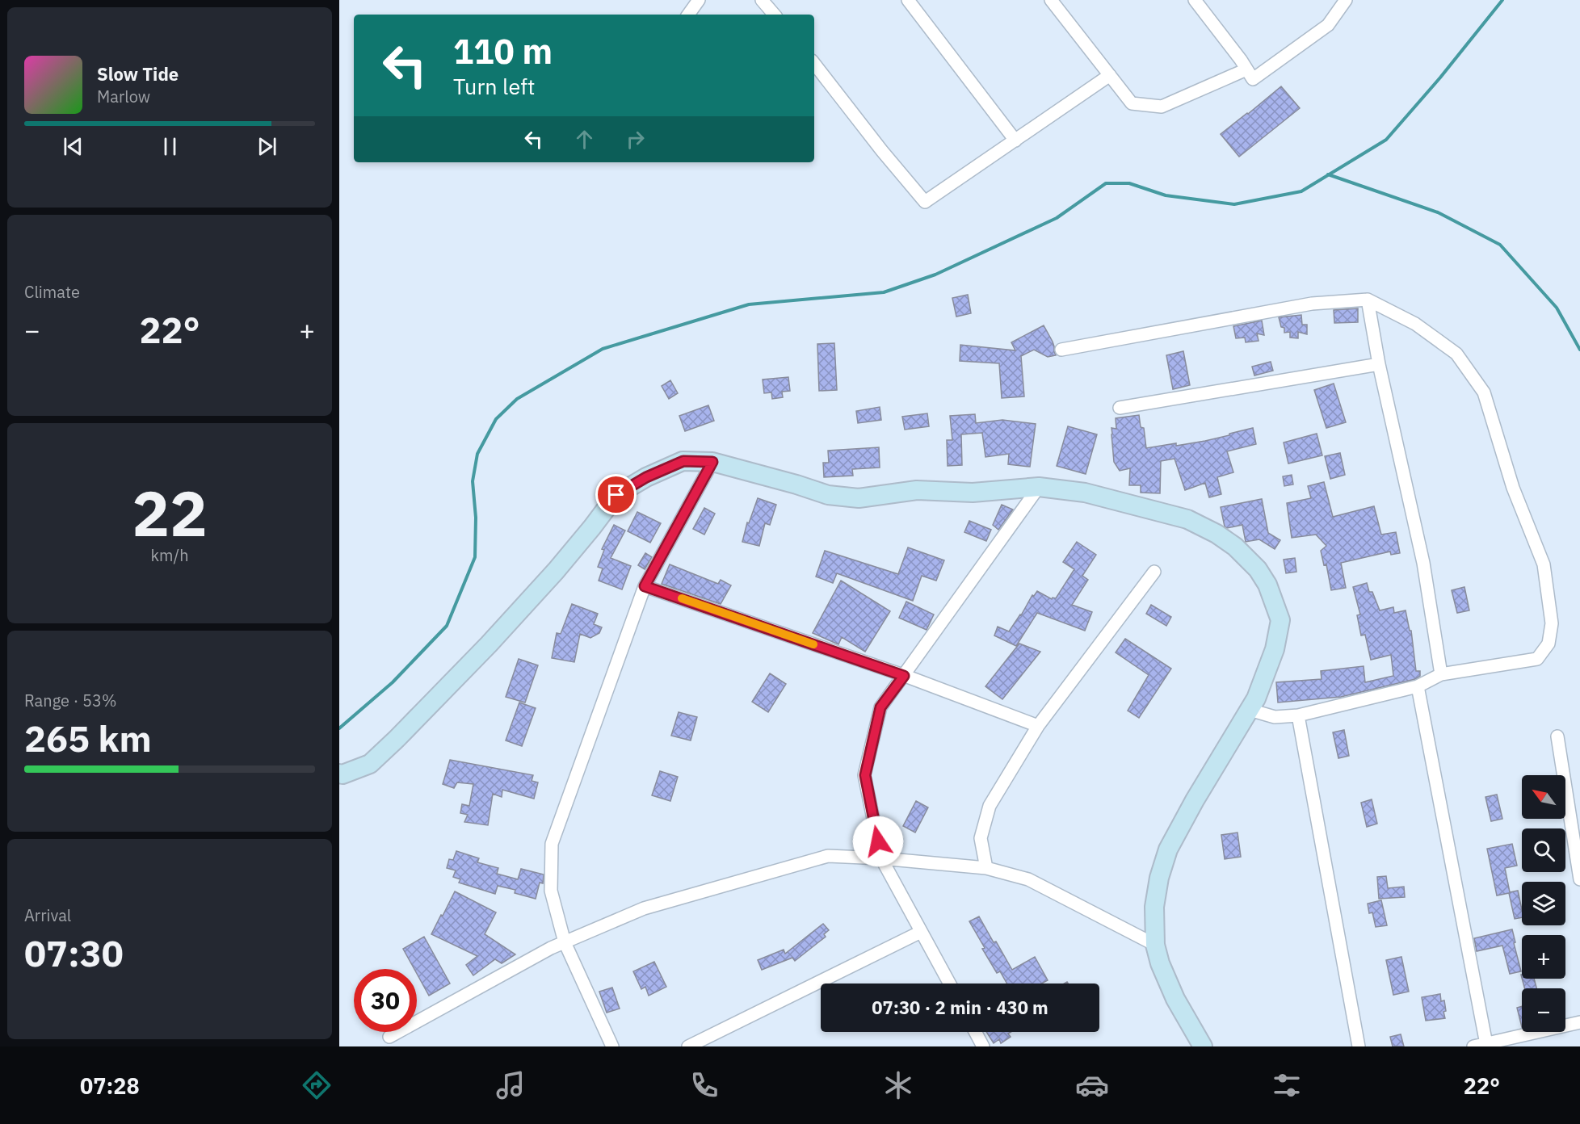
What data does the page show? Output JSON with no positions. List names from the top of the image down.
{
  "north": "top left",
  "page": {
    "turn": ["110 m", "Turn left"],
    "song": ["Slow Tide", "Marlow"],
    "tile": [
      "Climate",
      ["22", "km/h"],
      ["Range · 53%", "265 km"],
      ["Arrival", "07:30"]
    ],
    "heat": ["−", "22°", "+"],
    "map_buttons": ["+", "−"],
    "limit": "30",
    "trip": "07:30 · 2 min · 430 m",
    "tabs": ["07:28", "22°"]
  }
}
